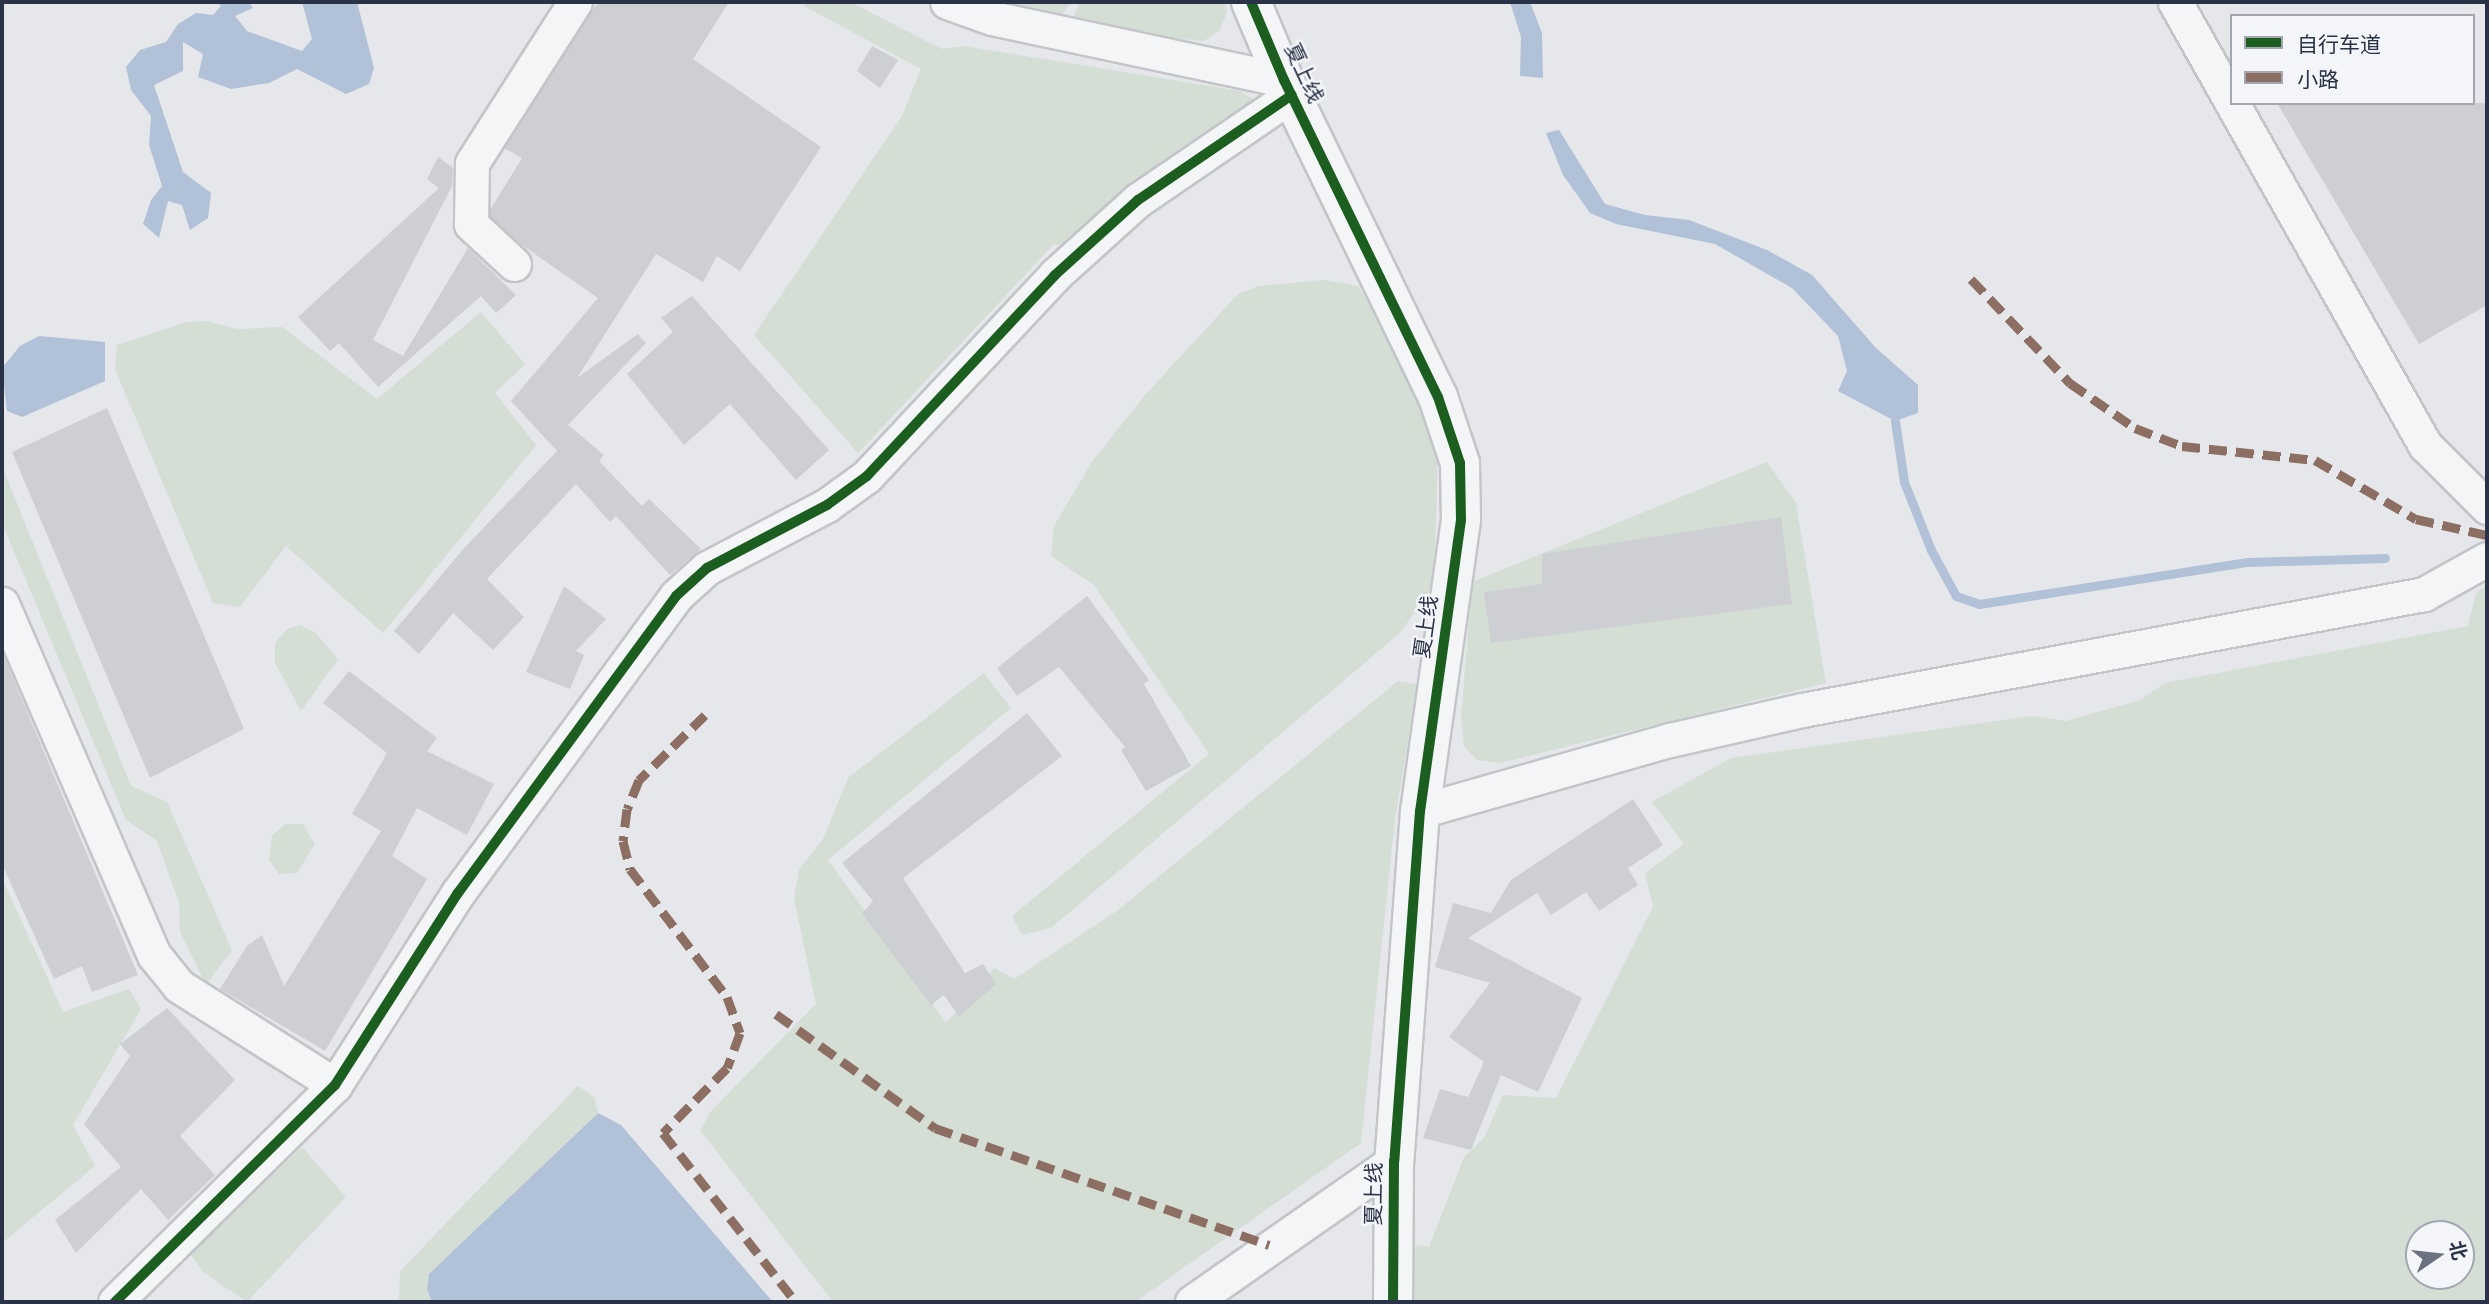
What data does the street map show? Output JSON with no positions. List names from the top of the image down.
{
  "streets": {
    "street": ["夏上线"]
  },
  "legend": ["自行车道", "小路"],
  "north": "right"
}
